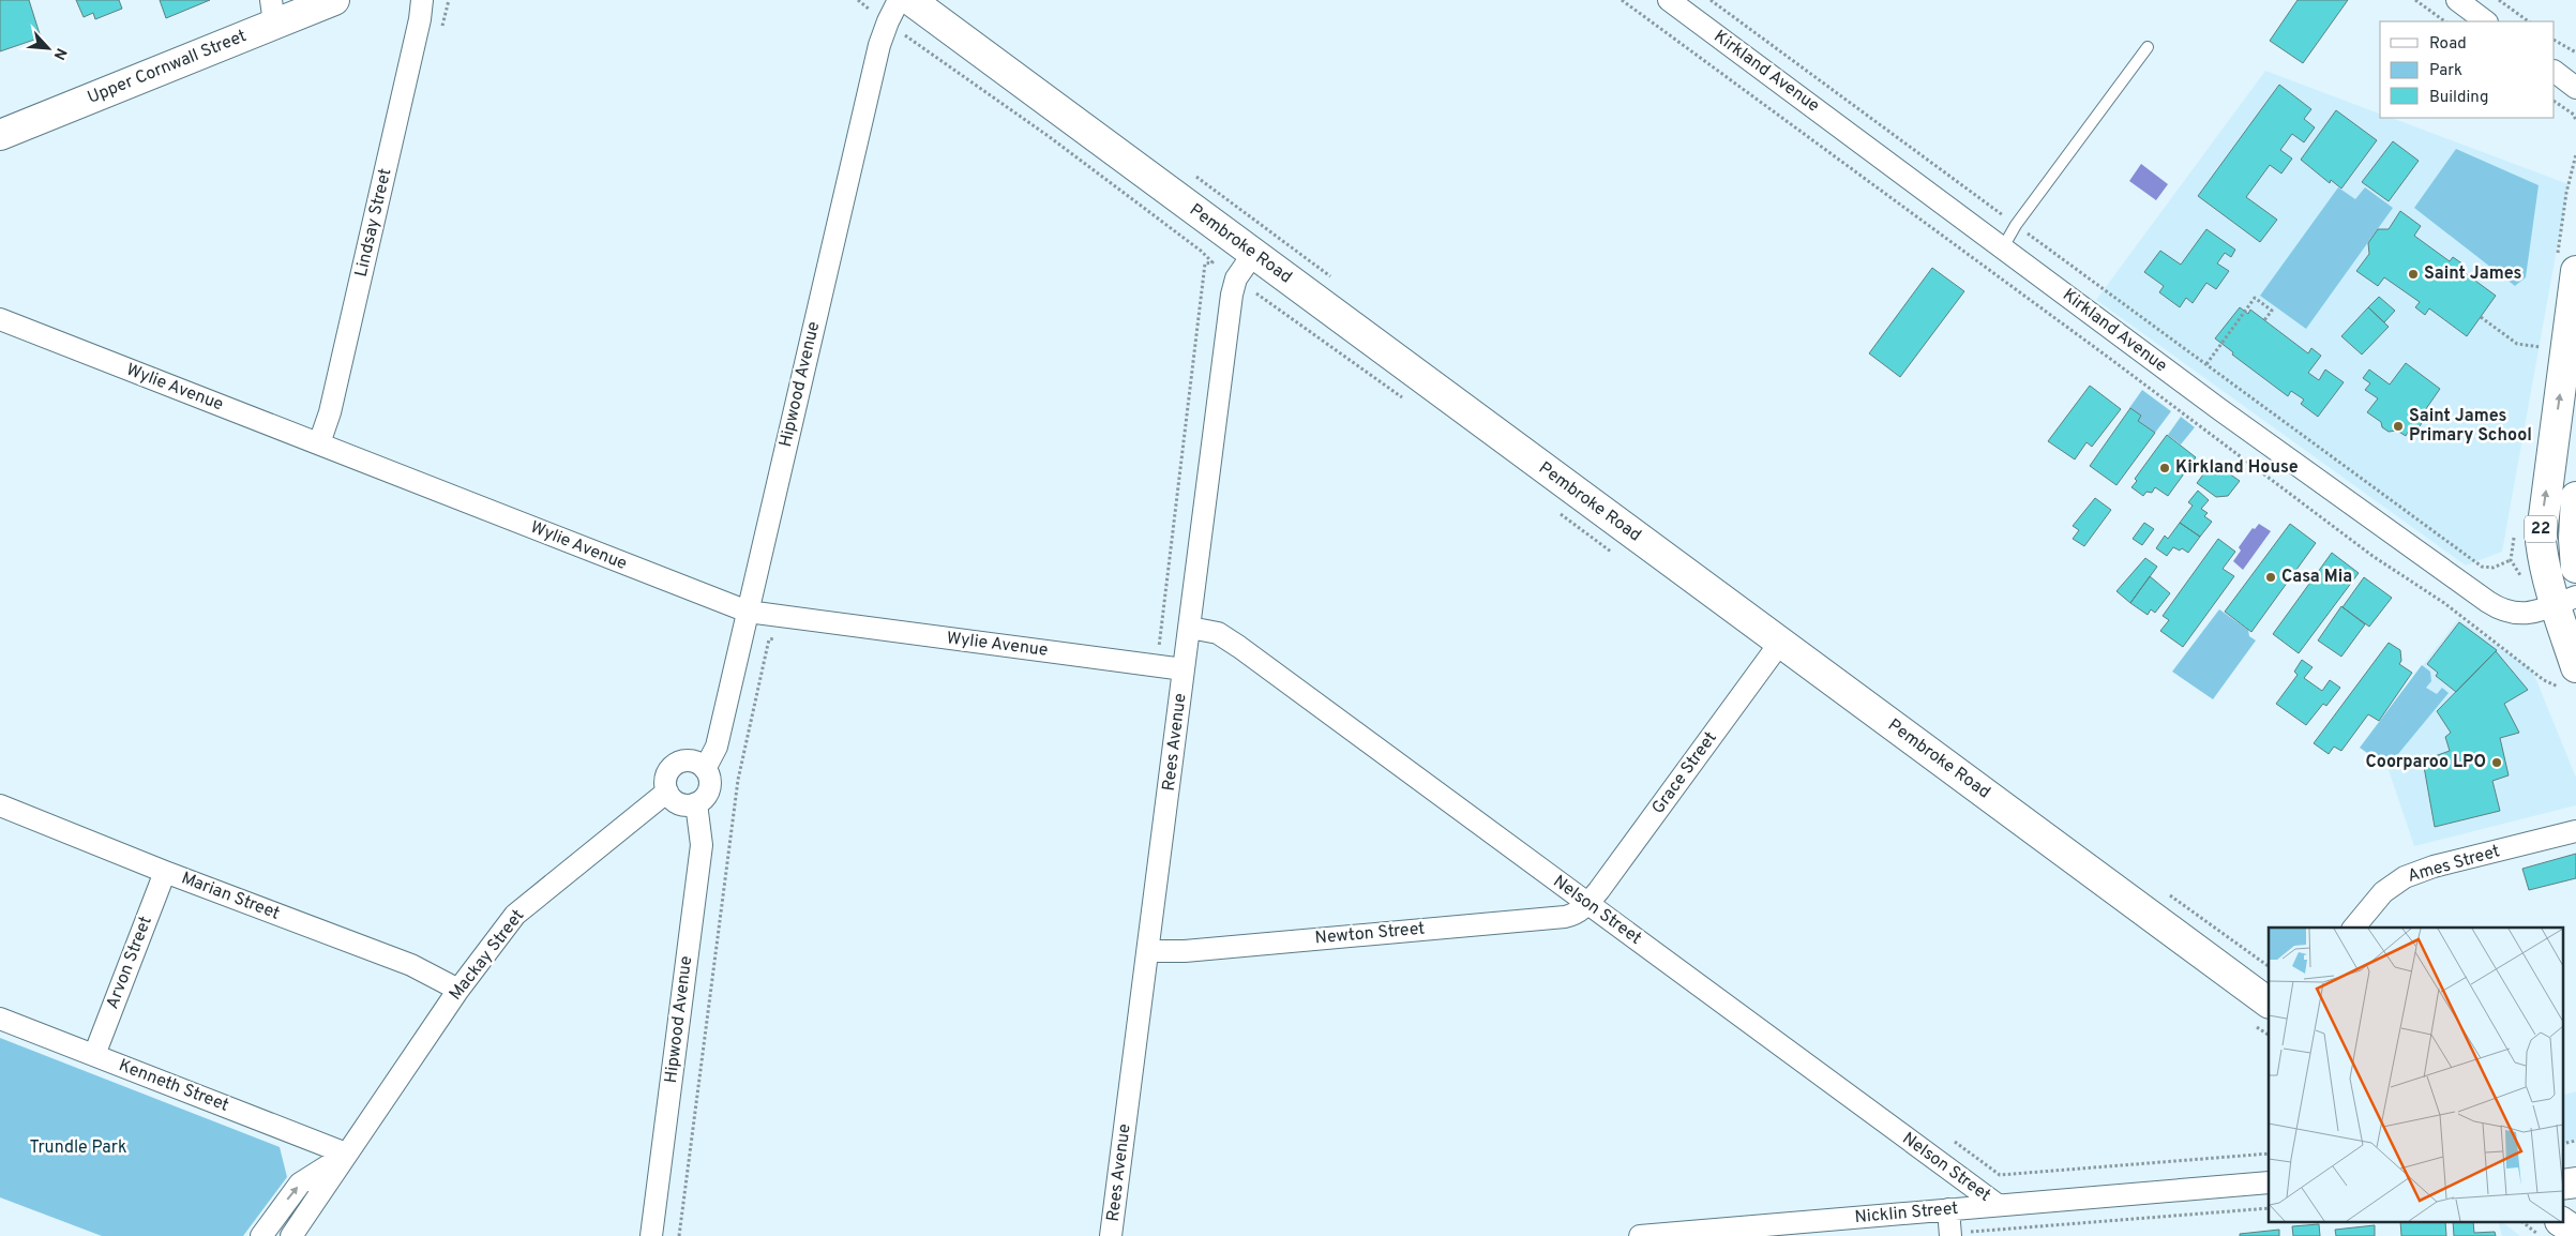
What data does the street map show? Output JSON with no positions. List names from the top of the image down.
{
  "streets": {
    "main road": ["Upper Cornwall Street", "Pembroke Road", "22"],
    "street": [
      "Kirkland Avenue",
      "Lindsay Street",
      "Hipwood Avenue",
      "Wylie Avenue",
      "Rees Avenue",
      "Grace Street",
      "Ames Street",
      "Marian Street",
      "Nelson Street",
      "Newton Street",
      "Mackay Street",
      "Arvon Street",
      "Kenneth Street",
      "Nicklin Street"
    ]
  },
  "crossings": [
    ["Kirkland Avenue", "22"],
    ["Lindsay Street", "Wylie Avenue"],
    ["Pembroke Road", "Rees Avenue"],
    ["Pembroke Road", "Grace Street"],
    ["Hipwood Avenue", "Wylie Avenue"],
    ["Hipwood Avenue", "Mackay Street"],
    ["Wylie Avenue", "Rees Avenue"],
    ["Rees Avenue", "Nelson Street"],
    ["Rees Avenue", "Newton Street"],
    ["Grace Street", "Nelson Street"],
    ["Grace Street", "Newton Street"],
    ["Marian Street", "Mackay Street"],
    ["Marian Street", "Arvon Street"],
    ["Nelson Street", "Newton Street"],
    ["Nelson Street", "Nicklin Street"],
    ["Mackay Street", "Kenneth Street"],
    ["Arvon Street", "Kenneth Street"]
  ],
  "parks": ["Trundle Park"],
  "places": [
    "Saint James",
    "Saint James Primary School",
    "Kirkland House",
    "Casa Mia",
    "Coorparoo LPO"
  ],
  "legend": ["Road", "Park", "Building"],
  "north": "bottom right"
}
